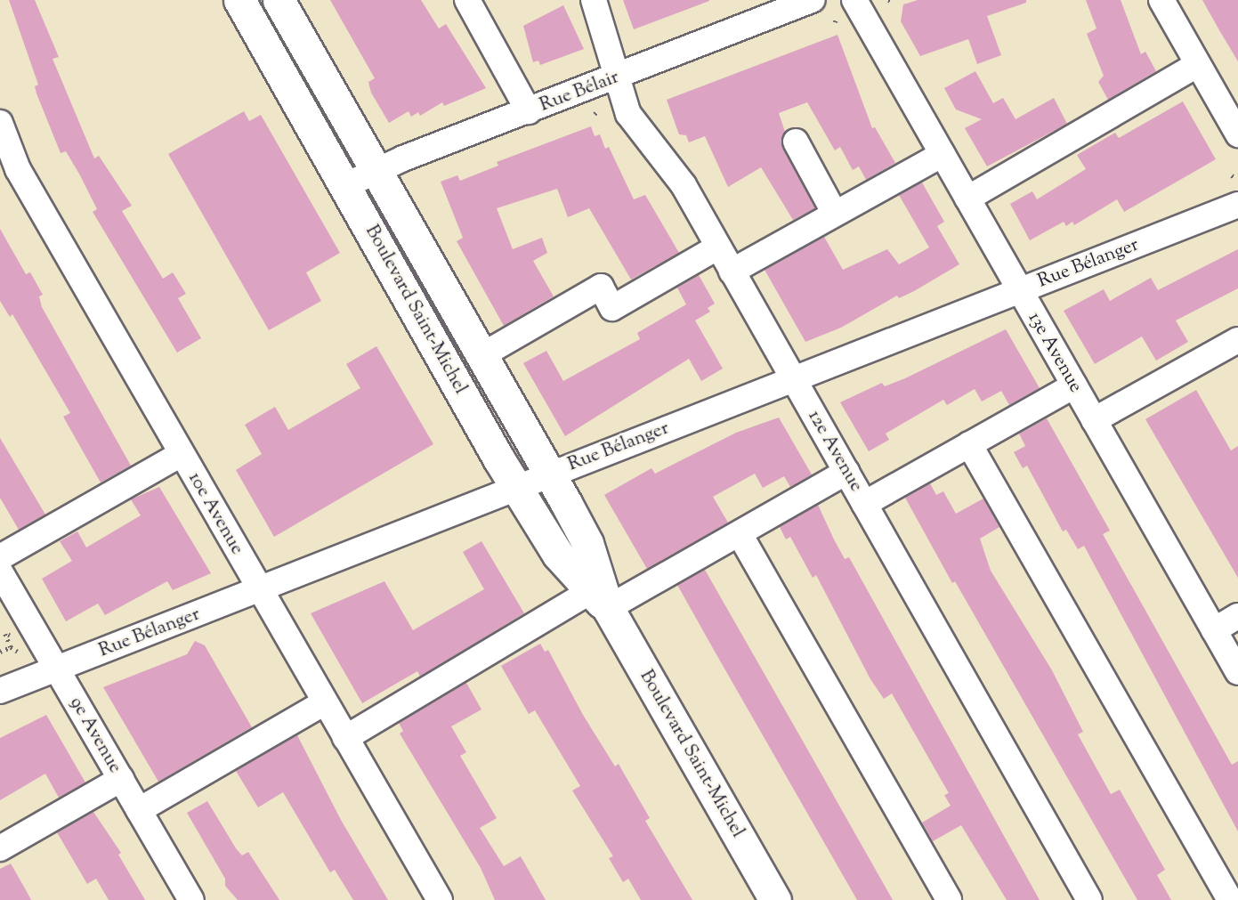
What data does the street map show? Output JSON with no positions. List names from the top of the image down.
{
  "streets": {
    "main road": ["Boulevard Saint-Michel"],
    "street": [
      "Rue Bélair",
      "Rue Bélanger",
      "13e Avenue",
      "12e Avenue",
      "10e Avenue",
      "9e Avenue"
    ]
  },
  "crossings": [
    ["Rue Bélair", "Boulevard Saint-Michel"],
    ["Rue Bélair", "12e Avenue"],
    ["Rue Bélanger", "Boulevard Saint-Michel"],
    ["Rue Bélanger", "13e Avenue"],
    ["Rue Bélanger", "12e Avenue"],
    ["Rue Bélanger", "10e Avenue"],
    ["Rue Bélanger", "9e Avenue"]
  ]
}
